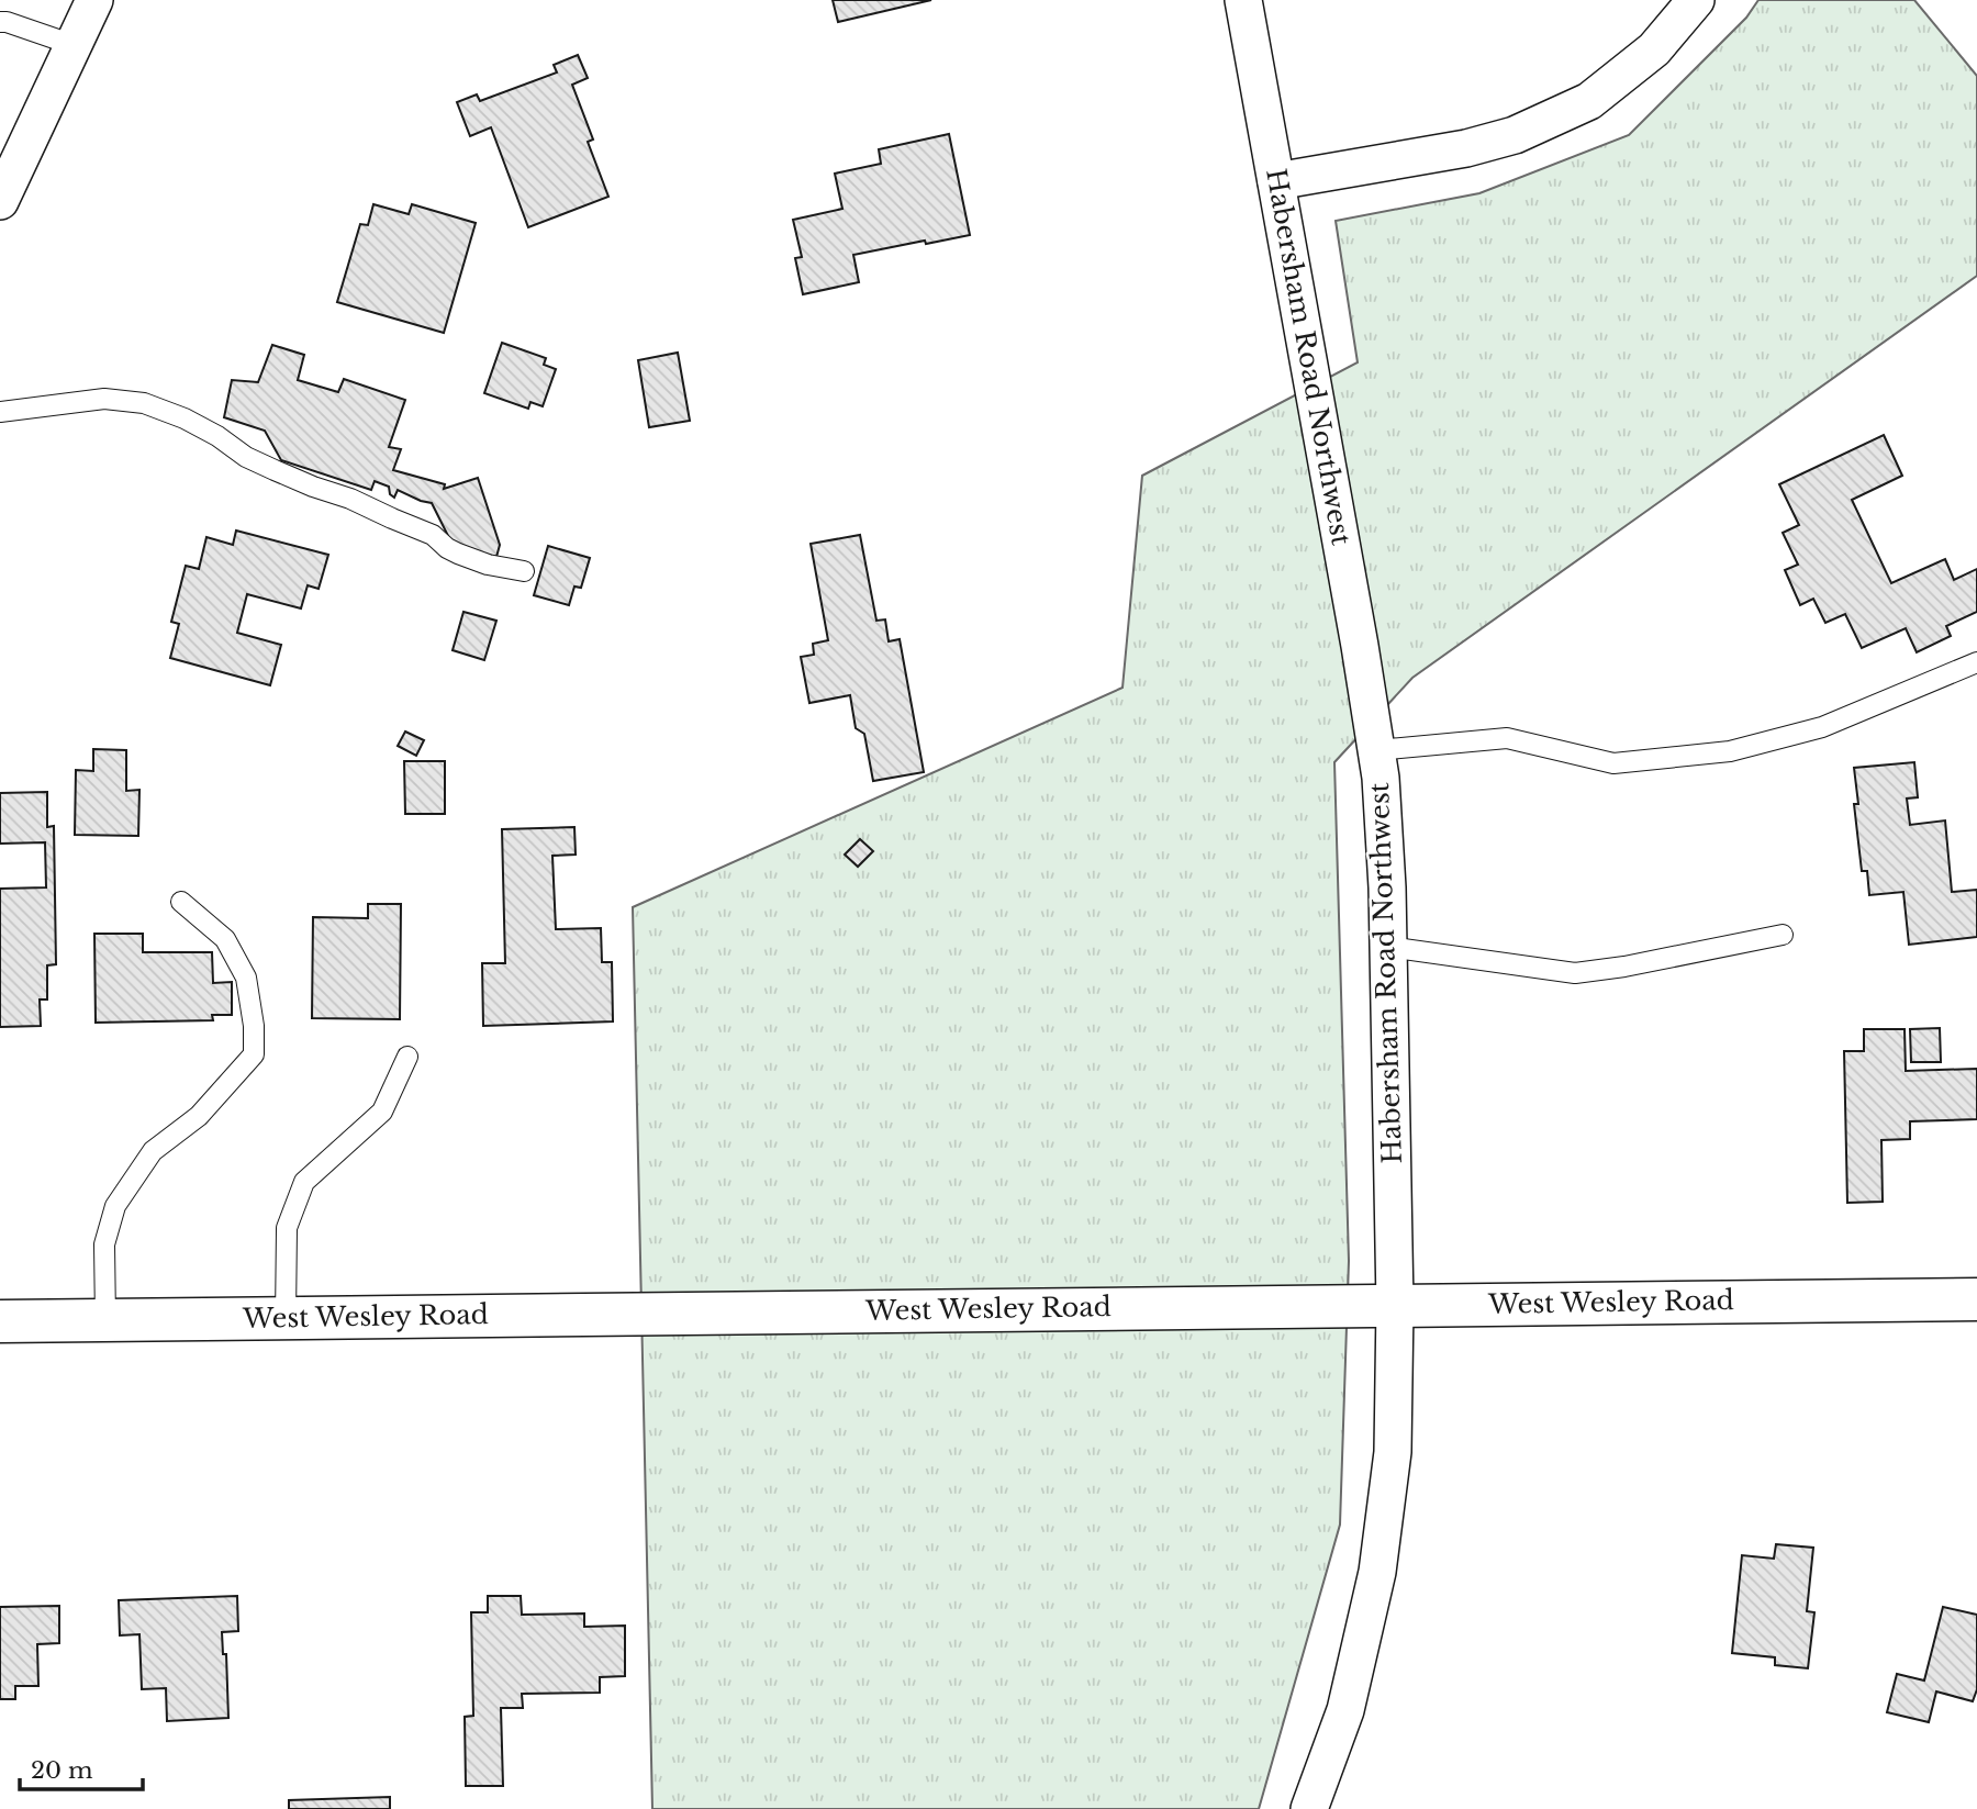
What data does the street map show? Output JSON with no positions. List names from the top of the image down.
{
  "streets": {
    "street": ["Habersham Road Northwest", "West Wesley Road"]
  },
  "crossings": [
    ["Habersham Road Northwest", "West Wesley Road"]
  ],
  "scale_bar": "20 m"
}
